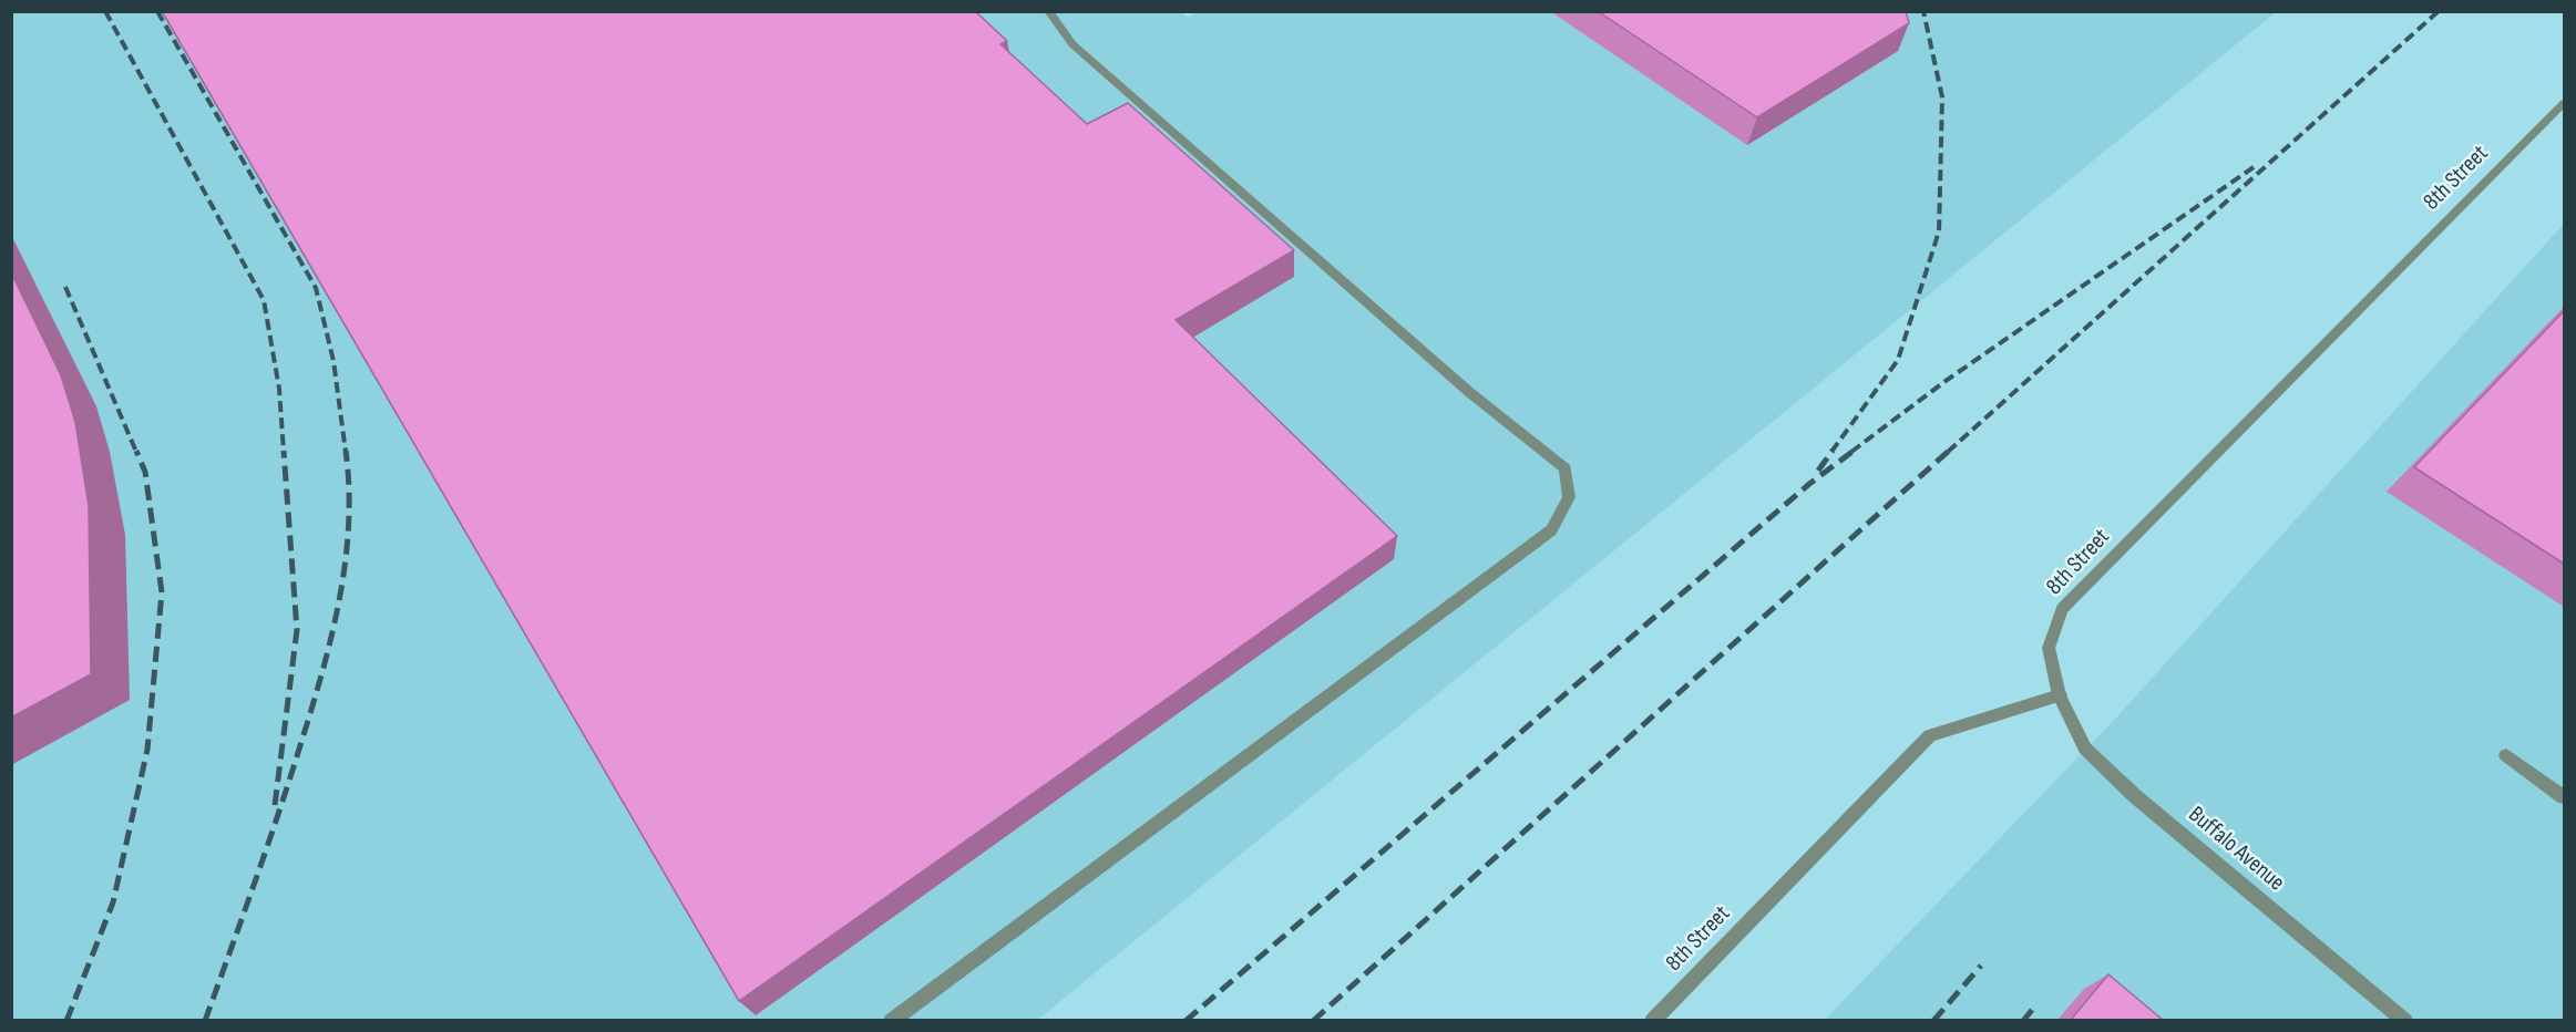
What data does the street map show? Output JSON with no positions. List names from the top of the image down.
{
  "streets": {
    "street": ["8th Street", "Buffalo Avenue"]
  },
  "crossings": [
    ["8th Street", "Buffalo Avenue"]
  ]
}
